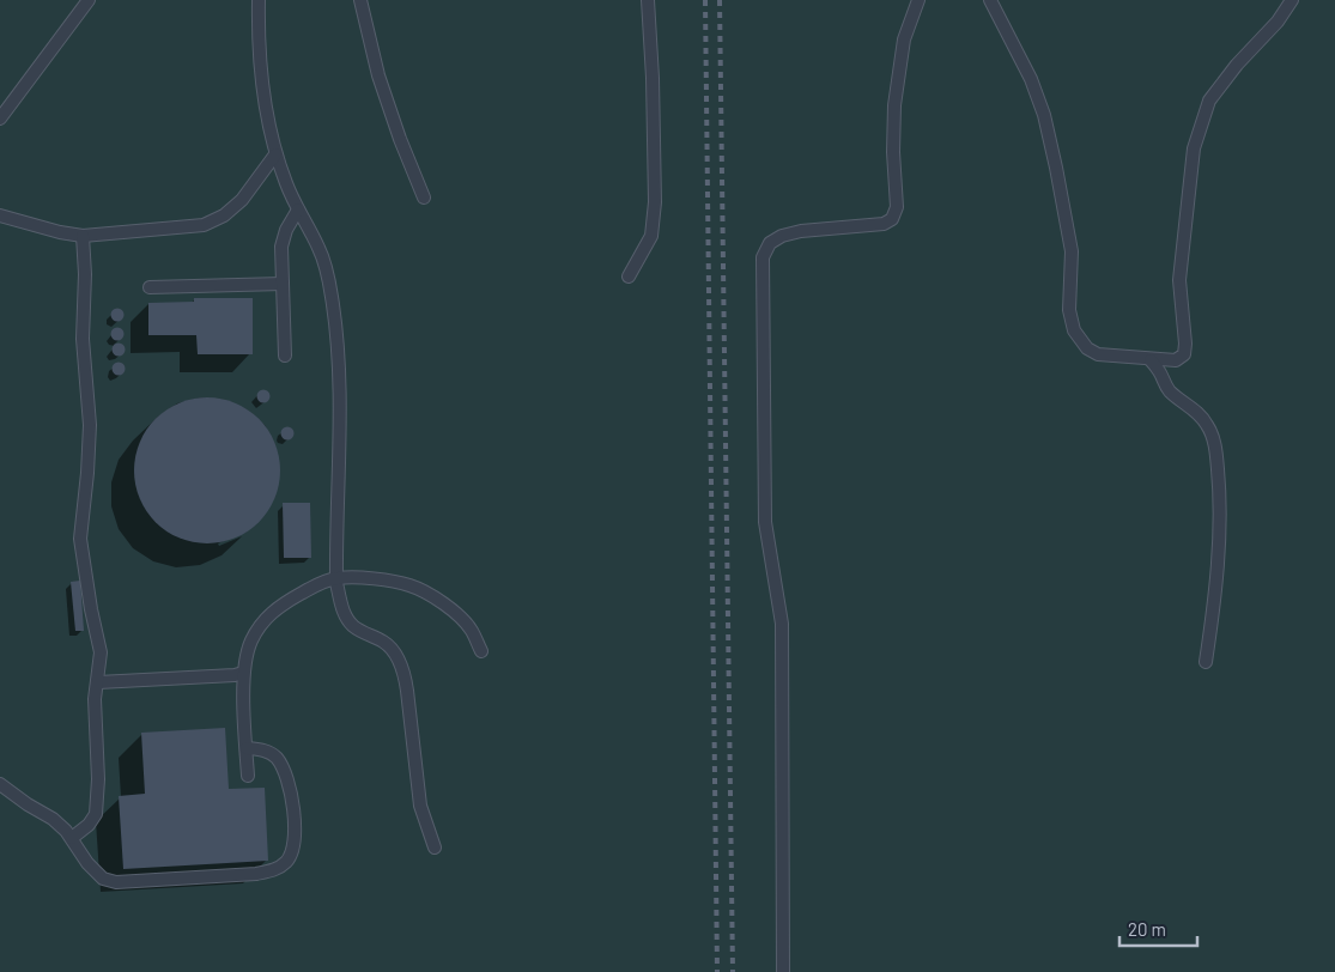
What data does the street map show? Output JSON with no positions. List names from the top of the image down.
{
  "scale_bar": "20 m"
}
